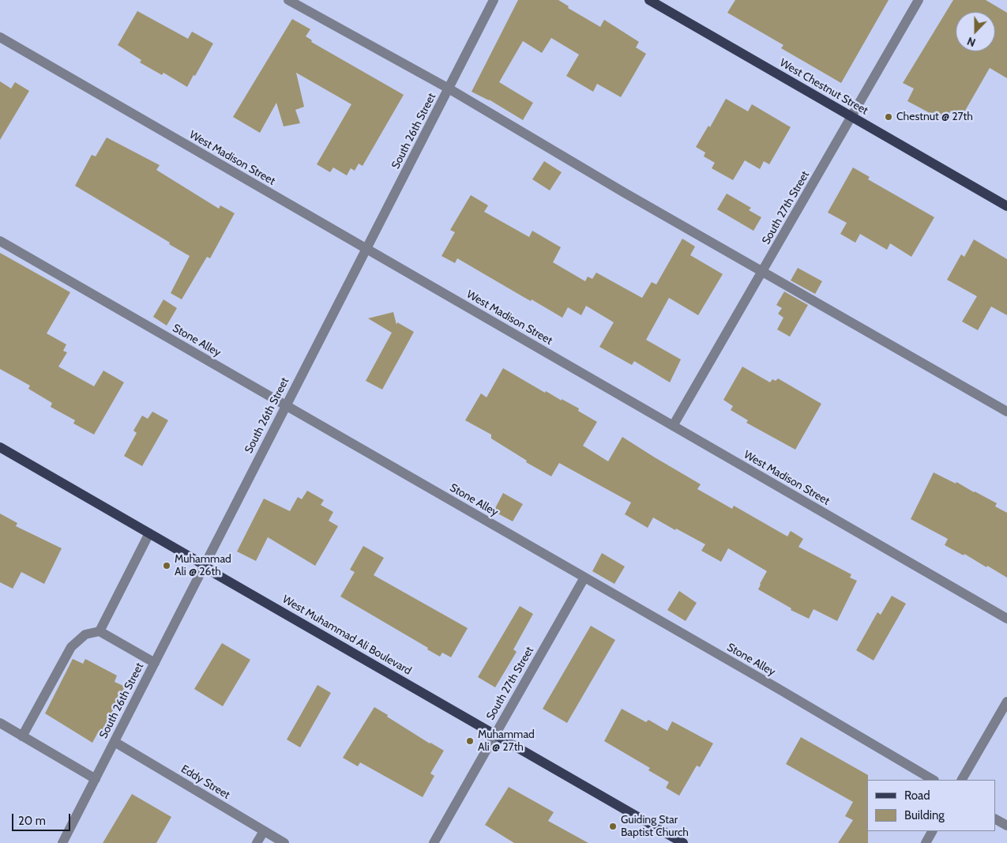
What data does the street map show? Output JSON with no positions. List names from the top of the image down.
{
  "streets": {
    "main road": ["West Chestnut Street", "West Muhammad Ali Boulevard"],
    "street": [
      "South 26th Street",
      "West Madison Street",
      "South 27th Street",
      "Stone Alley",
      "Eddy Street"
    ]
  },
  "crossings": [
    ["West Chestnut Street", "South 27th Street"],
    ["South 26th Street", "West Madison Street"],
    ["South 26th Street", "Stone Alley"],
    ["South 26th Street", "West Muhammad Ali Boulevard"],
    ["South 26th Street", "Eddy Street"],
    ["West Madison Street", "South 27th Street"],
    ["South 27th Street", "Stone Alley"],
    ["South 27th Street", "West Muhammad Ali Boulevard"]
  ],
  "places": [
    "Chestnut @ 27th",
    "Muhammad Ali @ 26th",
    "Muhammad Ali @ 27th",
    "Guiding Star Baptist Church"
  ],
  "legend": ["Road", "Building"],
  "scale_bar": "20 m",
  "north": "bottom"
}
